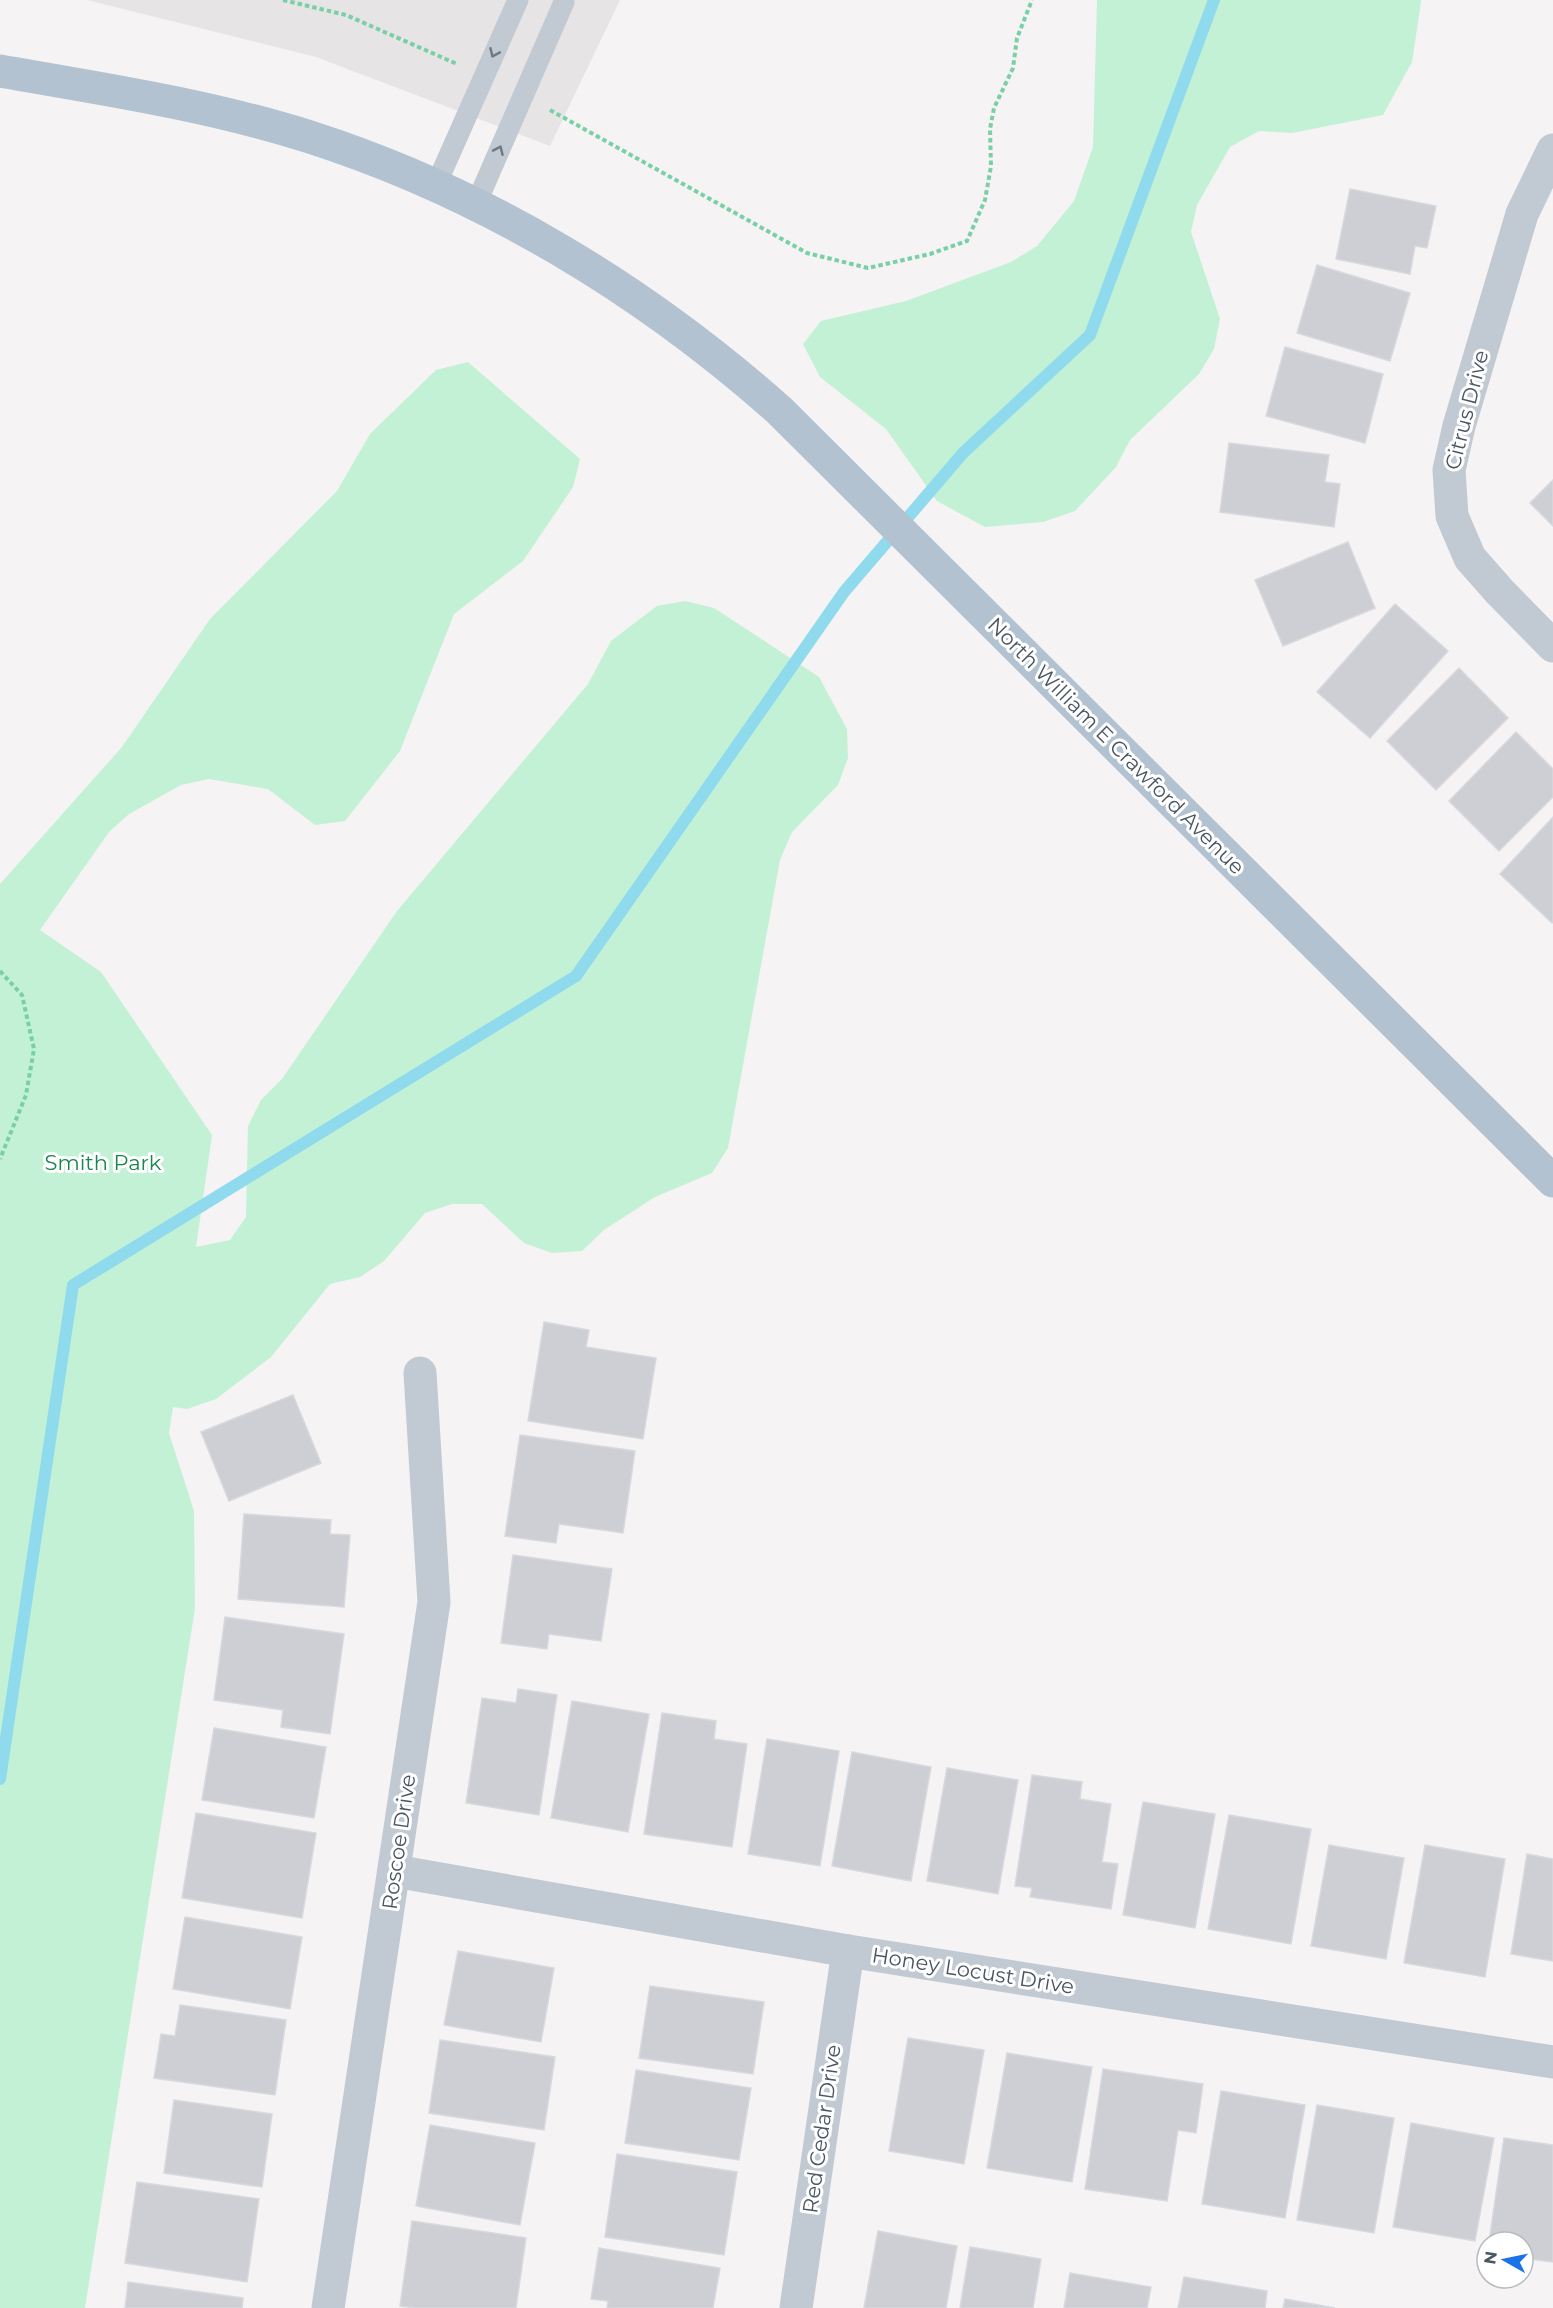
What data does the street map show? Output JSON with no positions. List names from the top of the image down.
{
  "streets": {
    "main road": ["North William E Crawford Avenue"],
    "street": [
      "Citrus Drive",
      "Roscoe Drive",
      "Honey Locust Drive",
      "Red Cedar Drive"
    ]
  },
  "crossings": [
    ["Roscoe Drive", "Honey Locust Drive"],
    ["Honey Locust Drive", "Red Cedar Drive"]
  ],
  "parks": ["Smith Park"],
  "north": "left"
}
